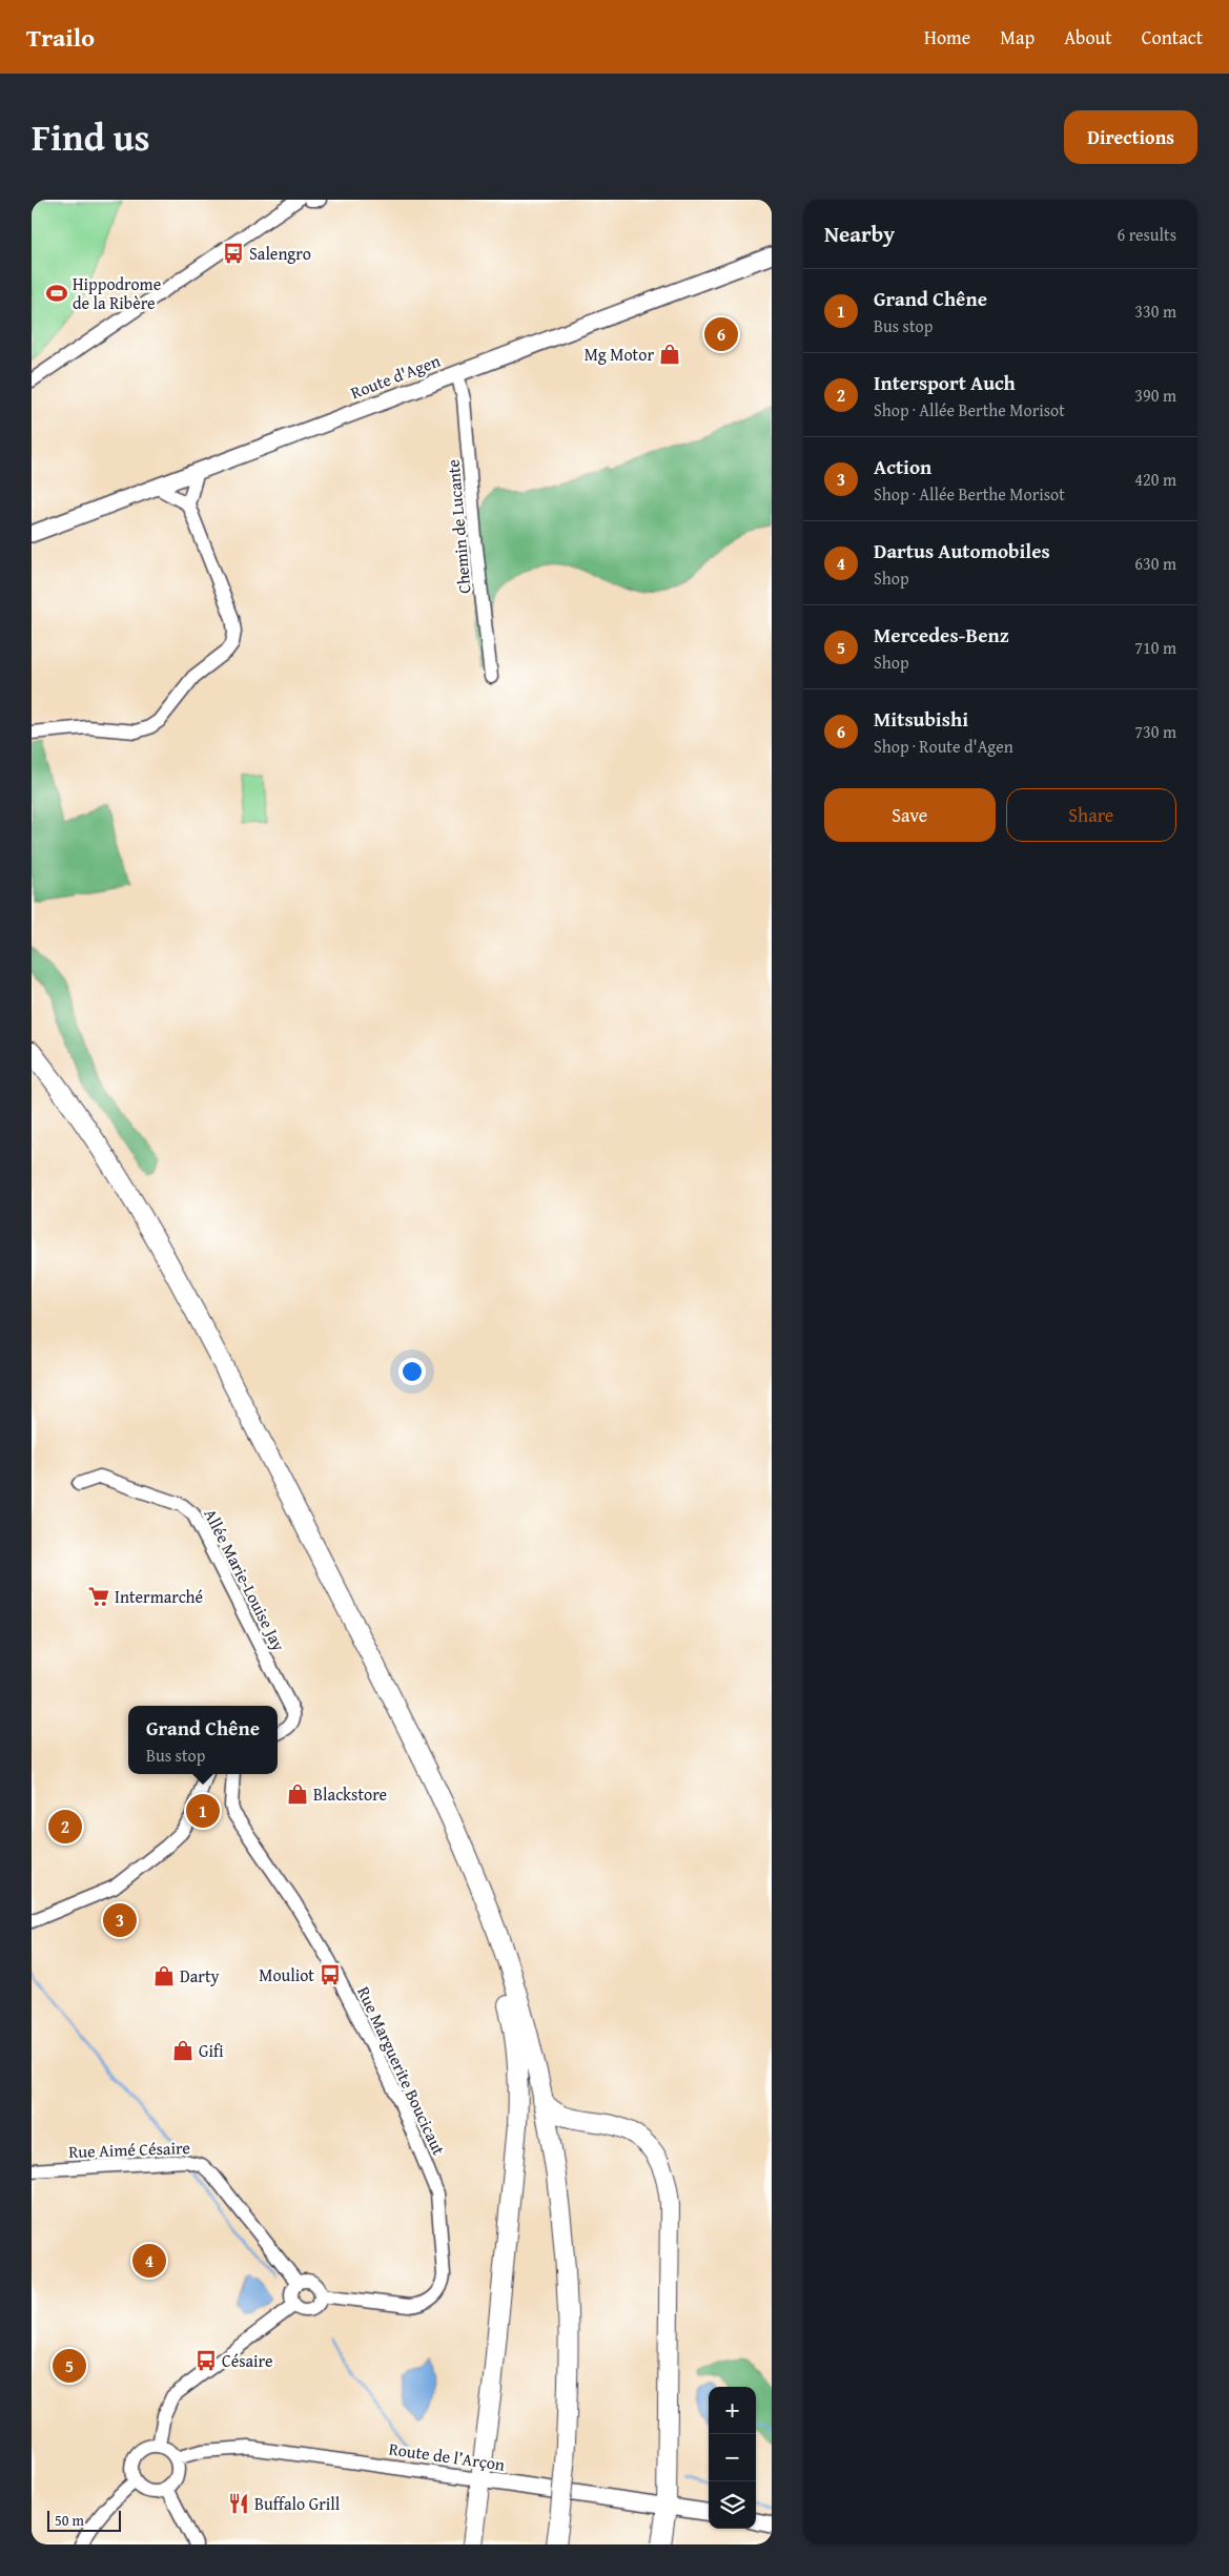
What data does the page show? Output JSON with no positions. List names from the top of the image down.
{
  "streets": {
    "main road": ["Route d'Agen", "Route de l’Arçon"],
    "street": [
      "Chemin de Lucante",
      "Allée Marie-Louise Jay",
      "Rue Marguerite Boucicaut",
      "Rue Aimé Césaire"
    ]
  },
  "crossings": [
    ["Route d'Agen", "Chemin de Lucante"],
    ["Rue Marguerite Boucicaut", "Rue Aimé Césaire"]
  ],
  "places": {
    "bus stop": ["Salengro", "Mouliot", "Césaire"],
    "sports": ["Hippodrome de la Ribère"],
    "shop": [
      "Mg Motor",
      "Blackstore",
      "Darty",
      "Gifi"
    ],
    "supermarket": ["Intermarché"],
    "restaurant": ["Buffalo Grill"]
  },
  "scale_bar": "50 m",
  "page": {
    "header": "Trailo",
    "nav": [
      "Home",
      "Map",
      "About",
      "Contact"
    ],
    "title": "Find us",
    "buttons": [
      "Directions",
      ["Save", "Share"]
    ],
    "heading": ["Nearby", "6 results"],
    "list": [
      {
        "mark": "1",
        "name": "Grand Chêne",
        "note": "Bus stop",
        "value": "330 m"
      },
      {
        "mark": "2",
        "name": "Intersport Auch",
        "note": "Shop · Allée Berthe Morisot",
        "value": "390 m"
      },
      {
        "mark": "3",
        "name": "Action",
        "note": "Shop · Allée Berthe Morisot",
        "value": "420 m"
      },
      {
        "mark": "4",
        "name": "Dartus Automobiles",
        "note": "Shop",
        "value": "630 m"
      },
      {
        "mark": "5",
        "name": "Mercedes-Benz",
        "note": "Shop",
        "value": "710 m"
      },
      {
        "mark": "6",
        "name": "Mitsubishi",
        "note": "Shop · Route d'Agen",
        "value": "730 m"
      }
    ],
    "pins": [
      "6",
      "1",
      "2",
      "3",
      "4",
      "5"
    ],
    "popup": ["Grand Chêne", "Bus stop"],
    "map_buttons": ["+", "−"],
    "scale": "50 m"
  }
}
